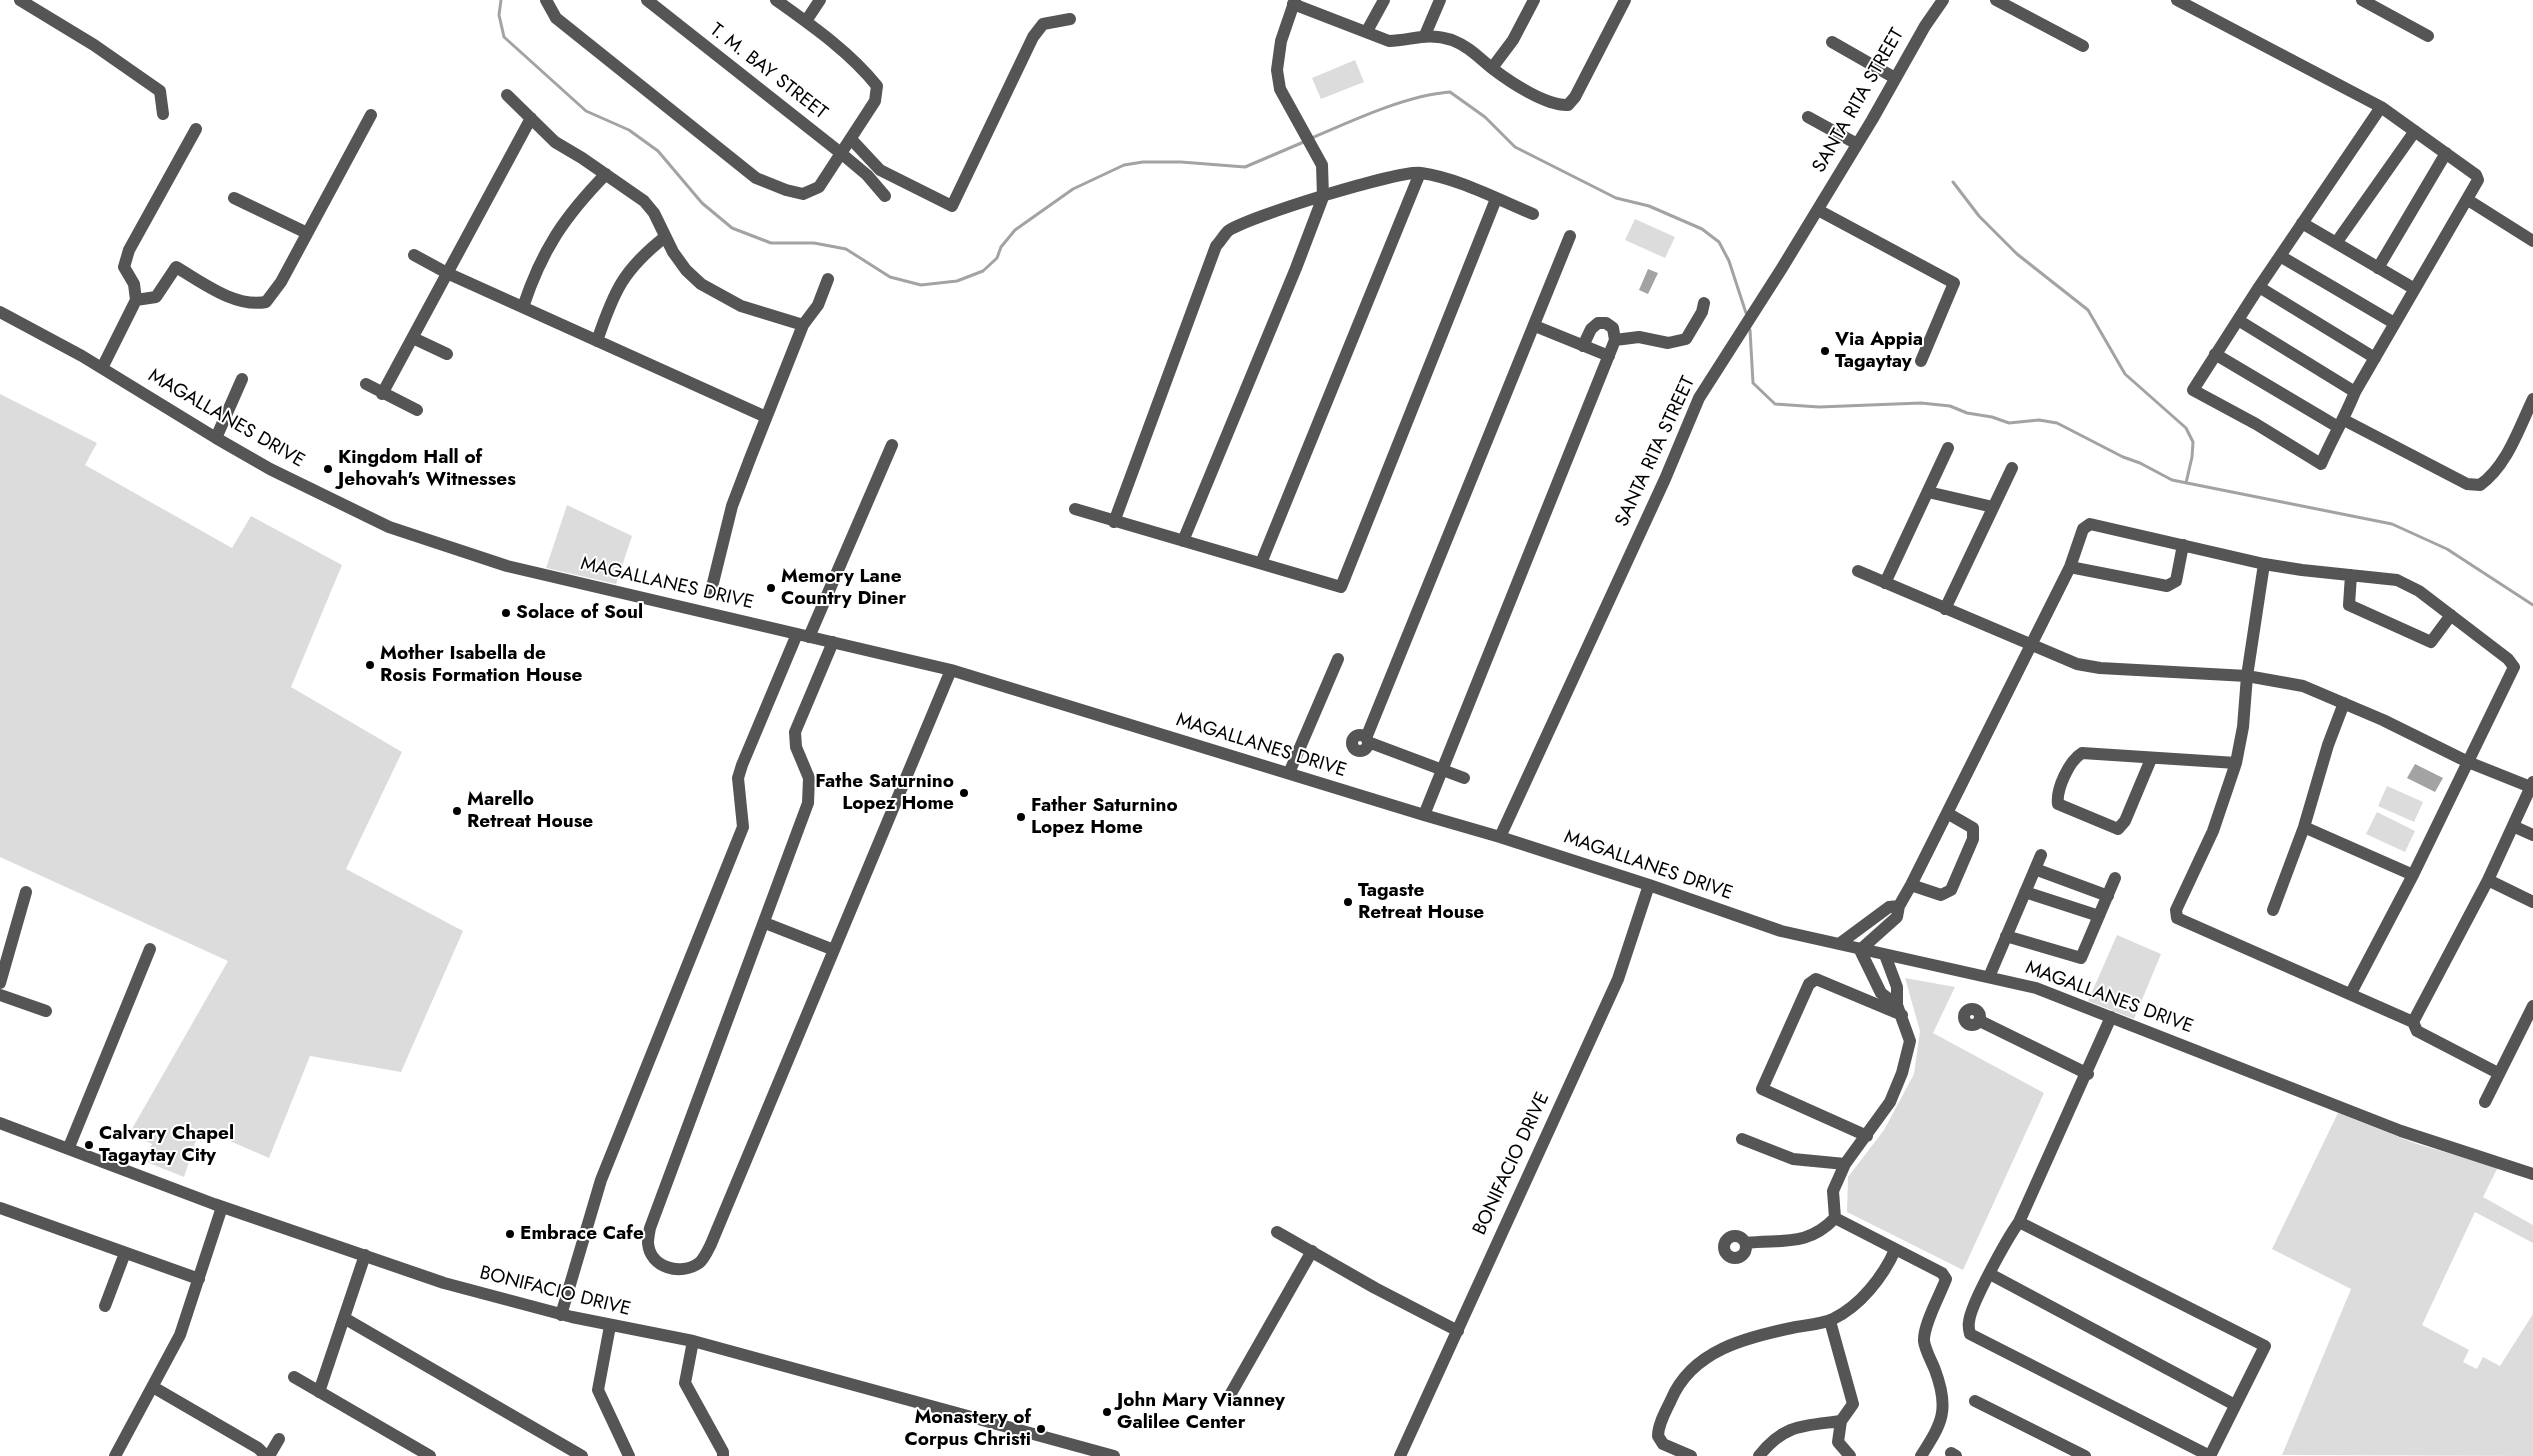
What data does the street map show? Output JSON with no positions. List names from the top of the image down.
{
  "streets": {
    "street": [
      "T. M. BAY STREET",
      "SANTA RITA STREET",
      "MAGALLANES DRIVE",
      "BONIFACIO DRIVE"
    ]
  },
  "crossings": [
    ["SANTA RITA STREET", "MAGALLANES DRIVE"],
    ["MAGALLANES DRIVE", "BONIFACIO DRIVE"]
  ],
  "places": [
    "Via Appia Tagaytay",
    "Kingdom Hall of Jehovah's Witnesses",
    "Memory Lane Country Diner",
    "Solace of Soul",
    "Mother Isabella de Rosis Formation House",
    "Fathe Saturnino Lopez Home",
    "Marello Retreat House",
    "Father Saturnino Lopez Home",
    "Tagaste Retreat House",
    "Calvary Chapel Tagaytay City",
    "Embrace Cafe",
    "John Mary Vianney Galilee Center",
    "Monastery of Corpus Christi"
  ]
}
